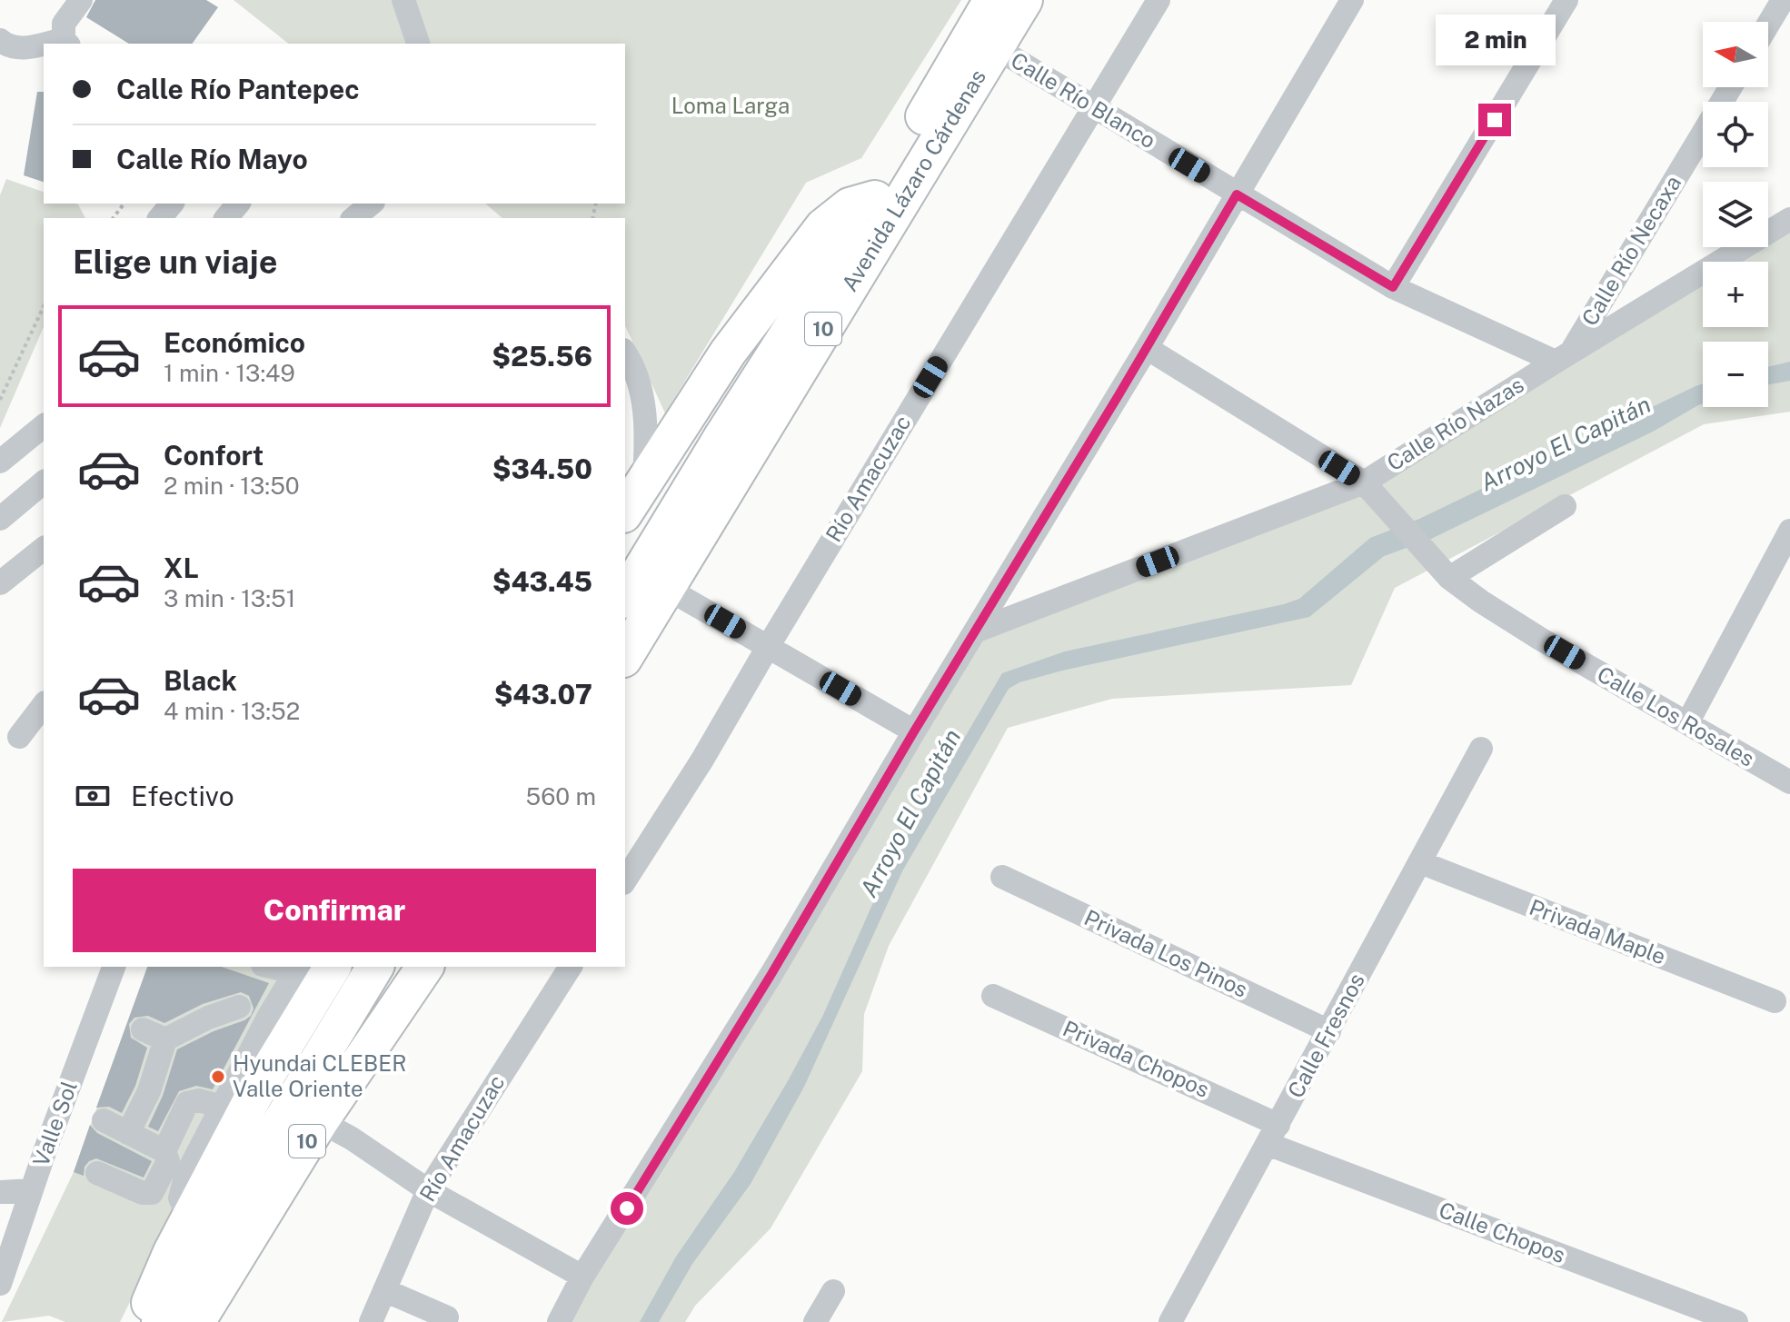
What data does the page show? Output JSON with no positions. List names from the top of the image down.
{
  "streets": {
    "highway": ["Avenida Lázaro Cárdenas", "10"],
    "street": [
      "Calle Río Blanco",
      "Calle Río Necaxa",
      "Calle Río Nazas",
      "Río Amacuzac",
      "Calle Los Rosales",
      "Privada Maple",
      "Privada Los Pinos",
      "Calle Fresnos",
      "Privada Chopos",
      "Valle Sol",
      "Calle Chopos"
    ]
  },
  "crossings": [
    ["Calle Río Blanco", "Avenida Lázaro Cárdenas"],
    ["Calle Río Blanco", "Calle Río Necaxa"],
    ["Calle Río Blanco", "Calle Río Nazas"],
    ["Calle Río Blanco", "Río Amacuzac"],
    ["Calle Río Necaxa", "Calle Río Nazas"],
    ["Calle Río Nazas", "Calle Los Rosales"],
    ["Privada Maple", "Calle Fresnos"],
    ["Privada Los Pinos", "Calle Fresnos"],
    ["Calle Fresnos", "Privada Chopos"],
    ["Calle Fresnos", "Calle Chopos"],
    ["Privada Chopos", "Calle Chopos"]
  ],
  "water": ["Arroyo El Capitán"],
  "parks": ["Loma Larga"],
  "places": ["Hyundai CLEBER Valle Oriente"],
  "north": "left",
  "page": {
    "bubble": "2 min",
    "map_buttons": ["+", "−"],
    "banner": ["Calle Río Pantepec", "Calle Río Mayo"],
    "heading": "Elige un viaje",
    "list": [
      {
        "name": "Económico",
        "note": "1 min · 13:49",
        "value": "$25.56"
      },
      {
        "name": "Confort",
        "note": "2 min · 13:50",
        "value": "$34.50"
      },
      {
        "name": "XL",
        "note": "3 min · 13:51",
        "value": "$43.45"
      },
      {
        "name": "Black",
        "note": "4 min · 13:52",
        "value": "$43.07"
      }
    ],
    "pay": ["Efectivo", "560 m"],
    "buttons": "Confirmar"
  }
}
